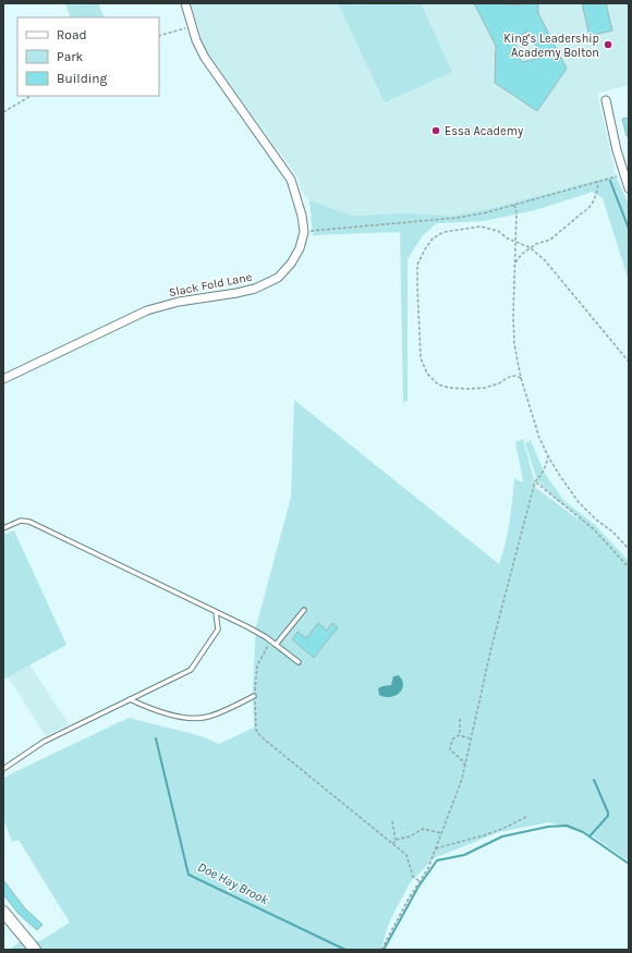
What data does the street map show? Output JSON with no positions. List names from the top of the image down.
{
  "streets": {
    "street": ["Slack Fold Lane"]
  },
  "water": ["Doe Hay Brook"],
  "places": ["King's Leadership Academy Bolton", "Essa Academy"],
  "legend": ["Road", "Park", "Building"]
}
